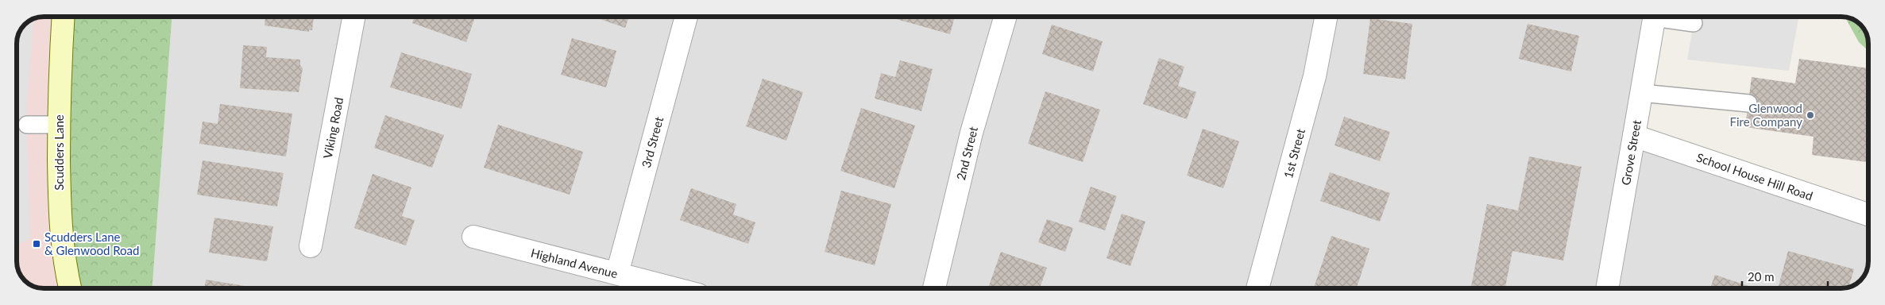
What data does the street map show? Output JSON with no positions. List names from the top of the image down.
{
  "streets": {
    "main road": ["Scudders Lane"],
    "street": [
      "Viking Road",
      "3rd Street",
      "Grove Street",
      "2nd Street",
      "1st Street",
      "School House Hill Road",
      "Highland Avenue"
    ]
  },
  "crossings": [
    ["3rd Street", "Highland Avenue"],
    ["Grove Street", "School House Hill Road"]
  ],
  "places": {
    "other": ["Glenwood Fire Company"],
    "transit": ["Scudders Lane & Glenwood Road"]
  },
  "scale_bar": "20 m"
}
